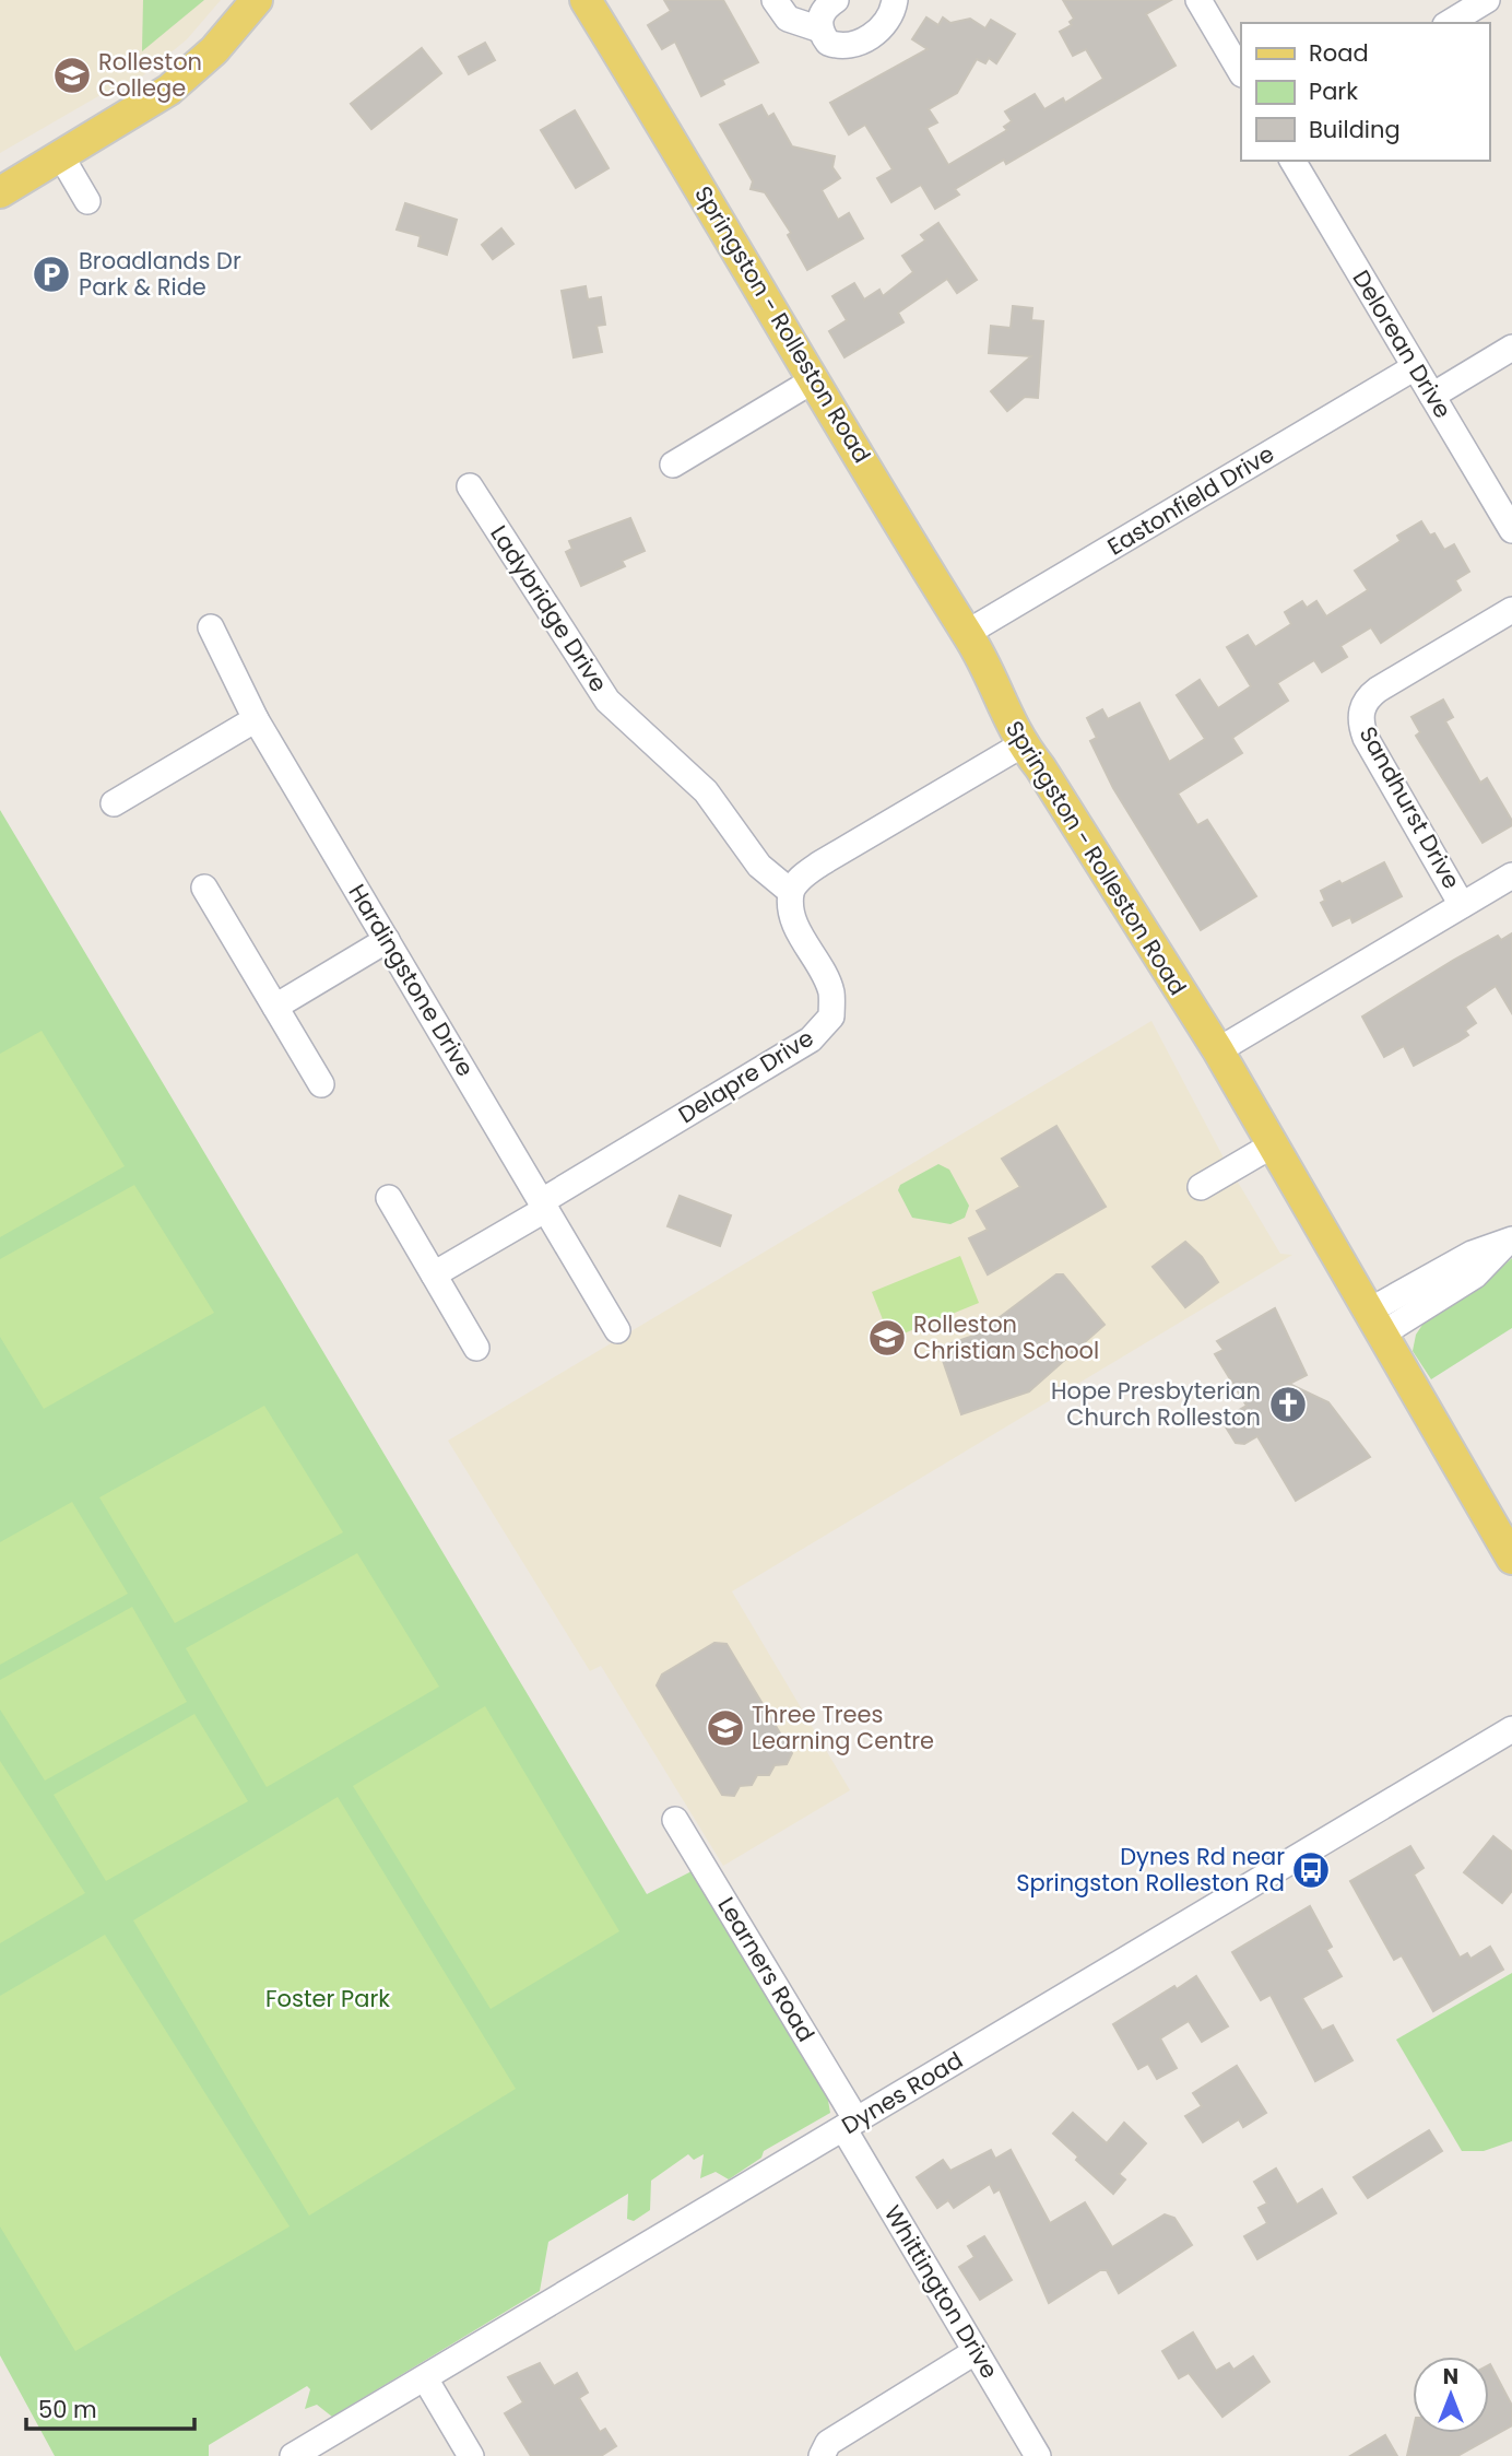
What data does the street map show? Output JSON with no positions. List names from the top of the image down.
{
  "streets": {
    "main road": ["Springston - Rolleston Road"],
    "street": [
      "Delorean Drive",
      "Eastonfield Drive",
      "Ladybridge Drive",
      "Sandhurst Drive",
      "Hardingstone Drive",
      "Delapre Drive",
      "Learners Road",
      "Dynes Road",
      "Whittington Drive"
    ]
  },
  "crossings": [
    ["Springston - Rolleston Road", "Eastonfield Drive"],
    ["Springston - Rolleston Road", "Sandhurst Drive"],
    ["Delorean Drive", "Eastonfield Drive"],
    ["Ladybridge Drive", "Delapre Drive"],
    ["Hardingstone Drive", "Delapre Drive"],
    ["Learners Road", "Dynes Road"],
    ["Learners Road", "Whittington Drive"],
    ["Dynes Road", "Whittington Drive"]
  ],
  "parks": ["Foster Park"],
  "places": {
    "school or university": ["Rolleston College", "Rolleston Christian School", "Three Trees Learning Centre"],
    "parking": ["Broadlands Dr Park & Ride"],
    "church": ["Hope Presbyterian Church Rolleston"],
    "bus stop": ["Dynes Rd near Springston Rolleston Rd"]
  },
  "legend": ["Road", "Park", "Building"],
  "scale_bar": "50 m",
  "north": "top"
}
